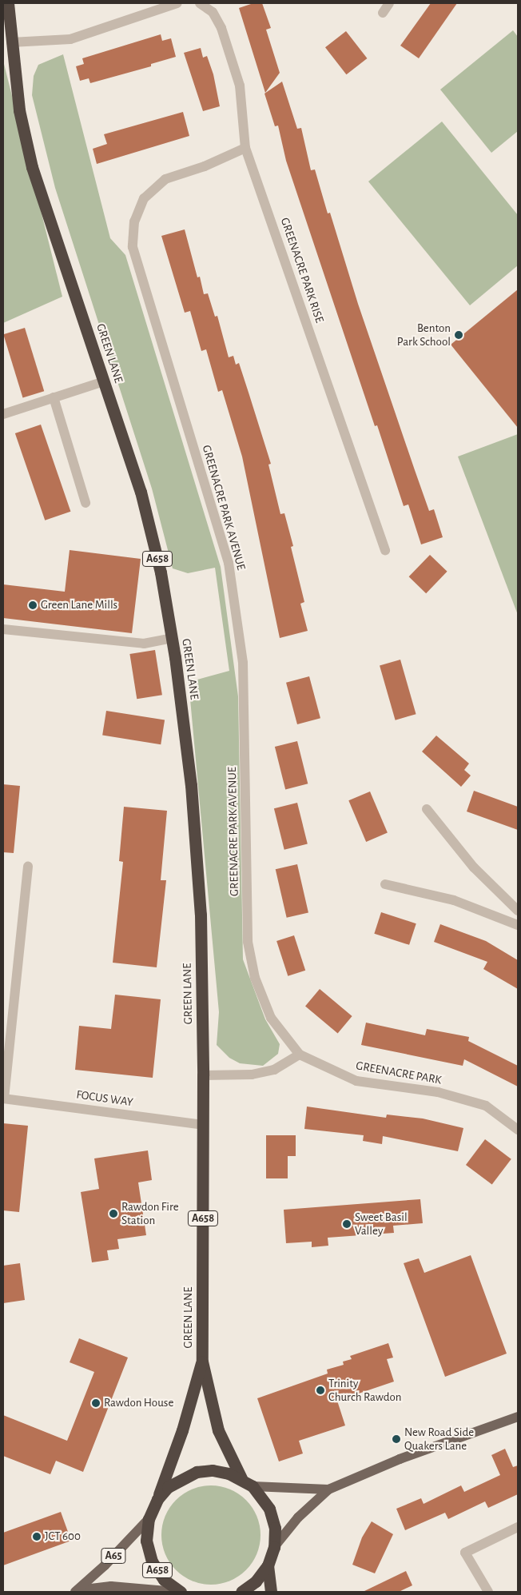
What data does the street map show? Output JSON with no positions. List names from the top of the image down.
{
  "streets": {
    "highway": ["GREEN LANE", "A658"],
    "main road": ["A65"],
    "street": [
      "GREENACRE PARK RISE",
      "GREENACRE PARK AVENUE",
      "GREENACRE PARK",
      "FOCUS WAY"
    ]
  },
  "crossings": [
    ["GREENACRE PARK RISE", "GREENACRE PARK AVENUE"],
    ["GREEN LANE", "A658"],
    ["GREEN LANE", "FOCUS WAY"],
    ["GREENACRE PARK AVENUE", "GREENACRE PARK"],
    ["A658", "A65"]
  ],
  "places": [
    "Benton Park School",
    "Green Lane Mills",
    "Rawdon Fire Station",
    "Sweet Basil Valley",
    "Trinity Church Rawdon",
    "Rawdon House",
    "New Road Side Quakers Lane",
    "JCT 600"
  ]
}
